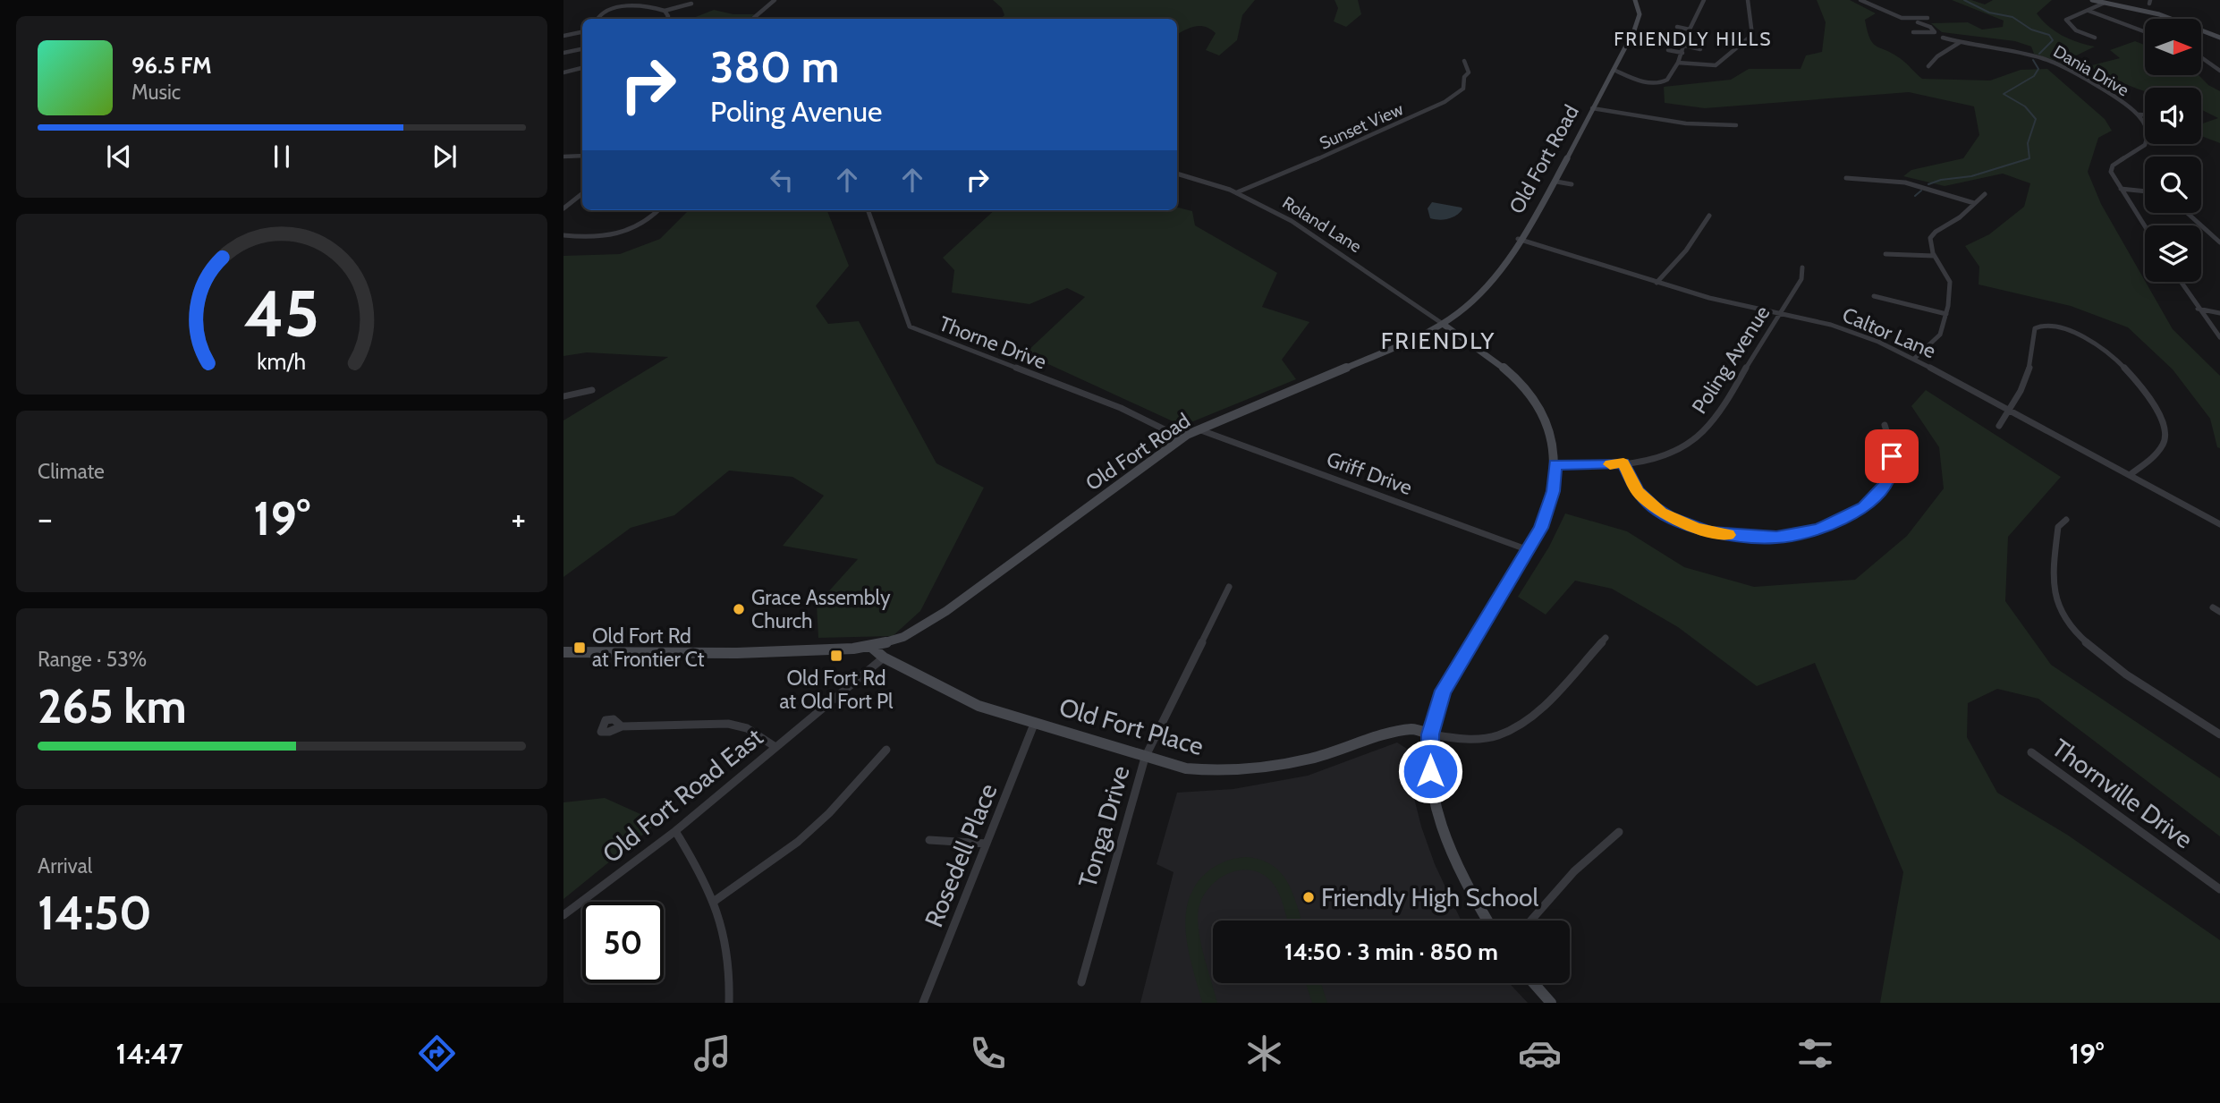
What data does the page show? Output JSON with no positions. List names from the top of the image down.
{
  "streets": {
    "main road": ["Old Fort Road", "Old Fort Place"],
    "street": [
      "Dania Drive",
      "Sunset View",
      "Roland Lane",
      "Caltor Lane",
      "Thorne Drive",
      "Poling Avenue",
      "Griff Drive",
      "Thornville Drive",
      "Old Fort Road East",
      "Tonga Drive",
      "Rosedell Place"
    ]
  },
  "crossings": [
    ["Sunset View", "Roland Lane"],
    ["Old Fort Road", "Roland Lane"],
    ["Old Fort Road", "Caltor Lane"],
    ["Old Fort Road", "Thorne Drive"],
    ["Old Fort Road", "Griff Drive"],
    ["Old Fort Road", "Old Fort Place"],
    ["Caltor Lane", "Poling Avenue"],
    ["Old Fort Place", "Old Fort Road East"],
    ["Old Fort Place", "Tonga Drive"],
    ["Old Fort Place", "Rosedell Place"]
  ],
  "districts": ["FRIENDLY HILLS", "FRIENDLY"],
  "places": {
    "other": ["Grace Assembly Church", "Friendly High School"],
    "transit": ["Old Fort Rd at Frontier Ct", "Old Fort Rd at Old Fort Pl"]
  },
  "north": "right",
  "page": {
    "turn": ["380 m", "Poling Avenue"],
    "song": ["96.5 FM", "Music"],
    "tile": [
      "Climate",
      ["Range · 53%", "265 km"],
      ["Arrival", "14:50"]
    ],
    "heat": ["−", "19°", "+"],
    "limit": "50",
    "trip": "14:50 · 3 min · 850 m",
    "tabs": ["14:47", "19°"],
    "gauge": ["45", "km/h"]
  }
}
